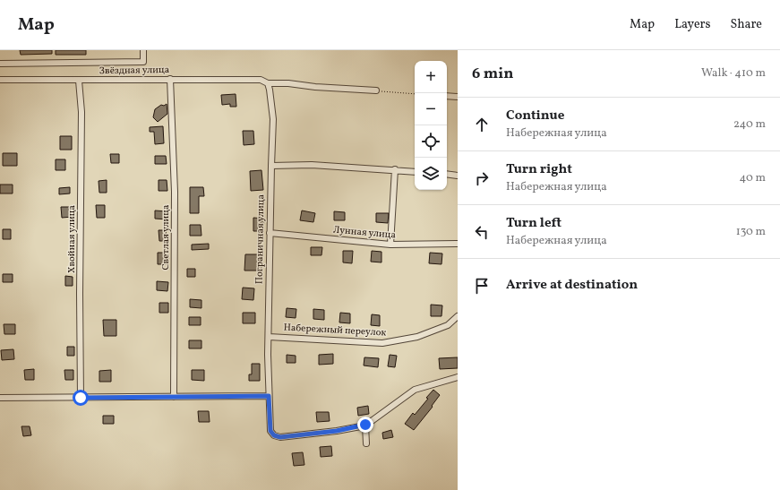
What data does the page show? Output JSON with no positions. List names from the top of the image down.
{
  "streets": {
    "street": [
      "Звёздная улица",
      "Лунная улица",
      "Светлая улица",
      "Хвойная улица",
      "Пограничная улица",
      "Набережный переулок"
    ]
  },
  "crossings": [
    ["Звёздная улица", "Светлая улица"],
    ["Звёздная улица", "Хвойная улица"],
    ["Звёздная улица", "Пограничная улица"],
    ["Лунная улица", "Пограничная улица"],
    ["Пограничная улица", "Набережный переулок"]
  ],
  "page": {
    "header": "Map",
    "nav": ["Map", "Layers", "Share"],
    "heading": ["6 min", "Walk · 410 m"],
    "map_buttons": ["+", "−"],
    "list": [
      ["Continue", "Набережная улица", "240 m"],
      ["Turn right", "Набережная улица", "40 m"],
      ["Turn left", "Набережная улица", "130 m"],
      "Arrive at destination"
    ]
  }
}
